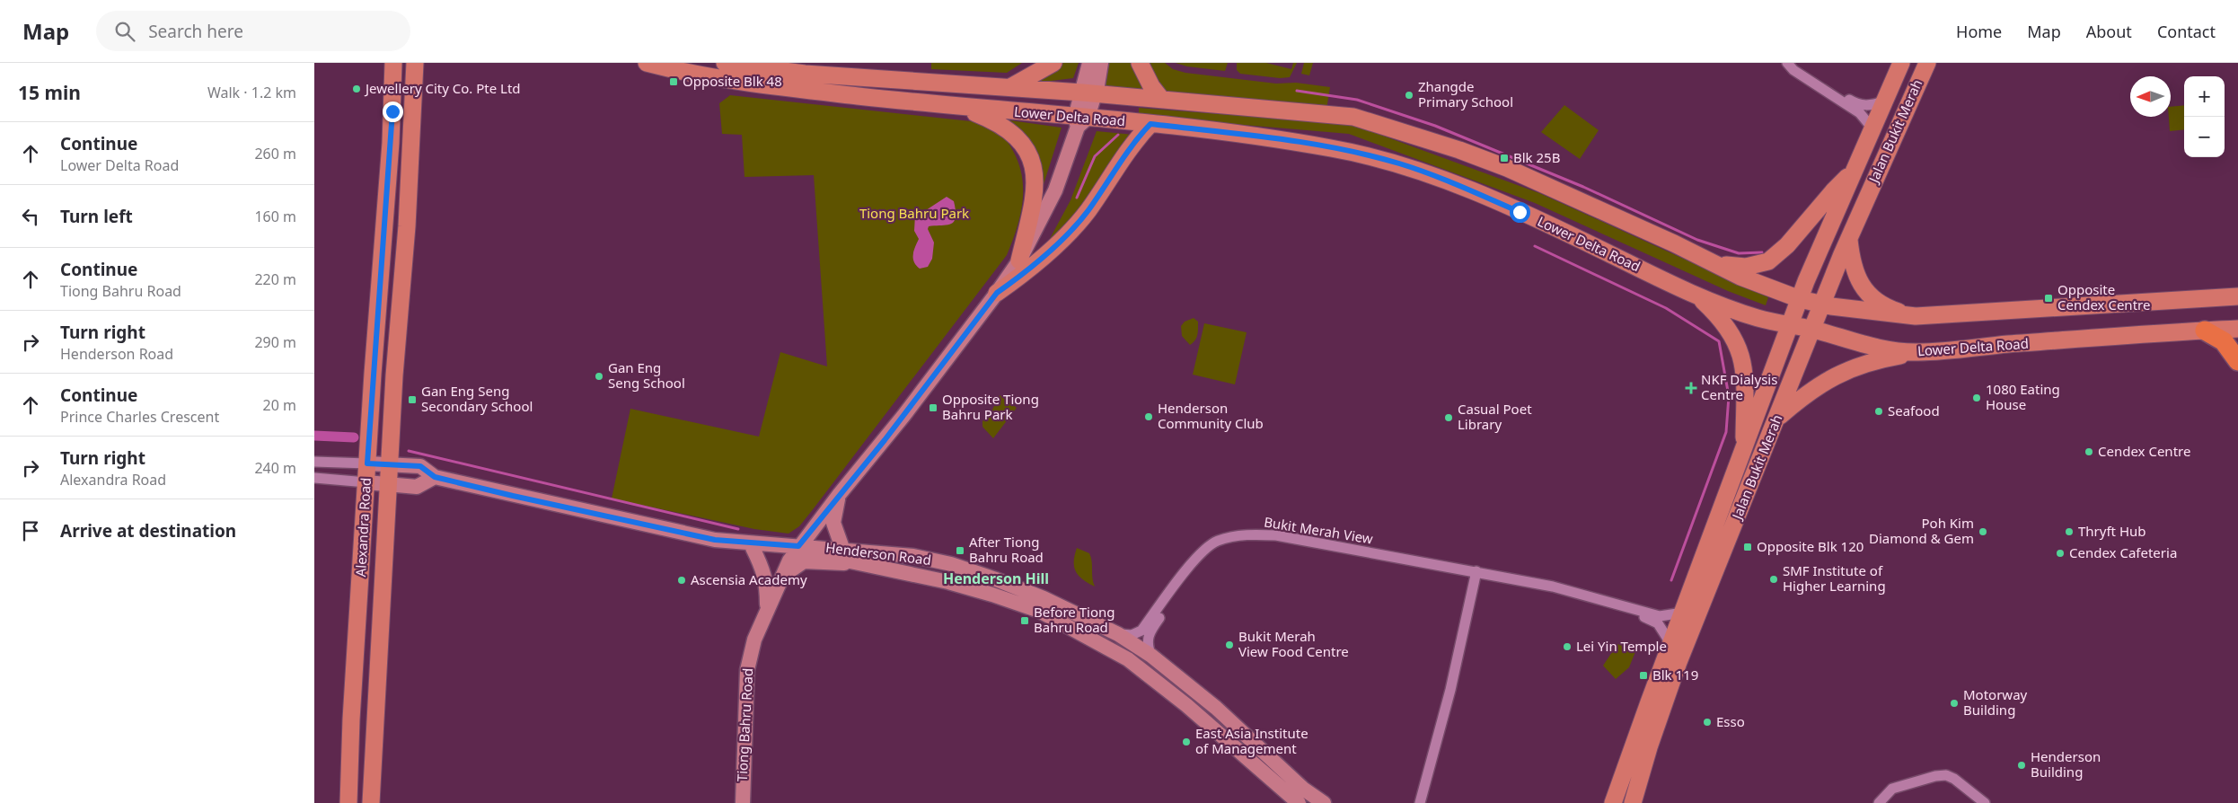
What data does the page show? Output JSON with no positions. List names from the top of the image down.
{
  "streets": {
    "main road": [
      "Lower Delta Road",
      "Jalan Bukit Merah",
      "Alexandra Road",
      "Henderson Road",
      "Tiong Bahru Road"
    ],
    "street": ["Bukit Merah View"]
  },
  "crossings": [
    ["Lower Delta Road", "Jalan Bukit Merah"],
    ["Lower Delta Road", "Tiong Bahru Road"],
    ["Jalan Bukit Merah", "Bukit Merah View"],
    ["Alexandra Road", "Henderson Road"],
    ["Bukit Merah View", "Henderson Road"],
    ["Henderson Road", "Tiong Bahru Road"]
  ],
  "districts": ["Henderson Hill"],
  "parks": ["Tiong Bahru Park"],
  "places": {
    "transit": [
      "Opposite Blk 48",
      "Blk 25B",
      "Opposite Cendex Centre",
      "Gan Eng Seng Secondary School",
      "Opposite Tiong Bahru Park",
      "Opposite Blk 120",
      "After Tiong Bahru Road",
      "Before Tiong Bahru Road",
      "Blk 119"
    ],
    "other": [
      "Jewellery City Co. Pte Ltd",
      "Zhangde Primary School",
      "Gan Eng Seng School",
      "1080 Eating House",
      "Seafood",
      "Henderson Community Club",
      "Casual Poet Library",
      "Cendex Centre",
      "Poh Kim Diamond & Gem",
      "Thryft Hub",
      "Cendex Cafeteria",
      "SMF Institute of Higher Learning",
      "Ascensia Academy",
      "Bukit Merah View Food Centre",
      "Lei Yin Temple",
      "Motorway Building",
      "Esso",
      "East Asia Institute of Management",
      "Henderson Building"
    ],
    "health": ["NKF Dialysis Centre"]
  },
  "north": "left",
  "page": {
    "header": "Map",
    "search": "Search here",
    "nav": [
      "Home",
      "Map",
      "About",
      "Contact"
    ],
    "heading": ["15 min", "Walk · 1.2 km"],
    "map_buttons": ["+", "−"],
    "list": [
      ["Continue", "Lower Delta Road", "260 m"],
      ["Turn left", "160 m"],
      ["Continue", "Tiong Bahru Road", "220 m"],
      ["Turn right", "Henderson Road", "290 m"],
      ["Continue", "Prince Charles Crescent", "20 m"],
      ["Turn right", "Alexandra Road", "240 m"],
      "Arrive at destination"
    ]
  }
}
